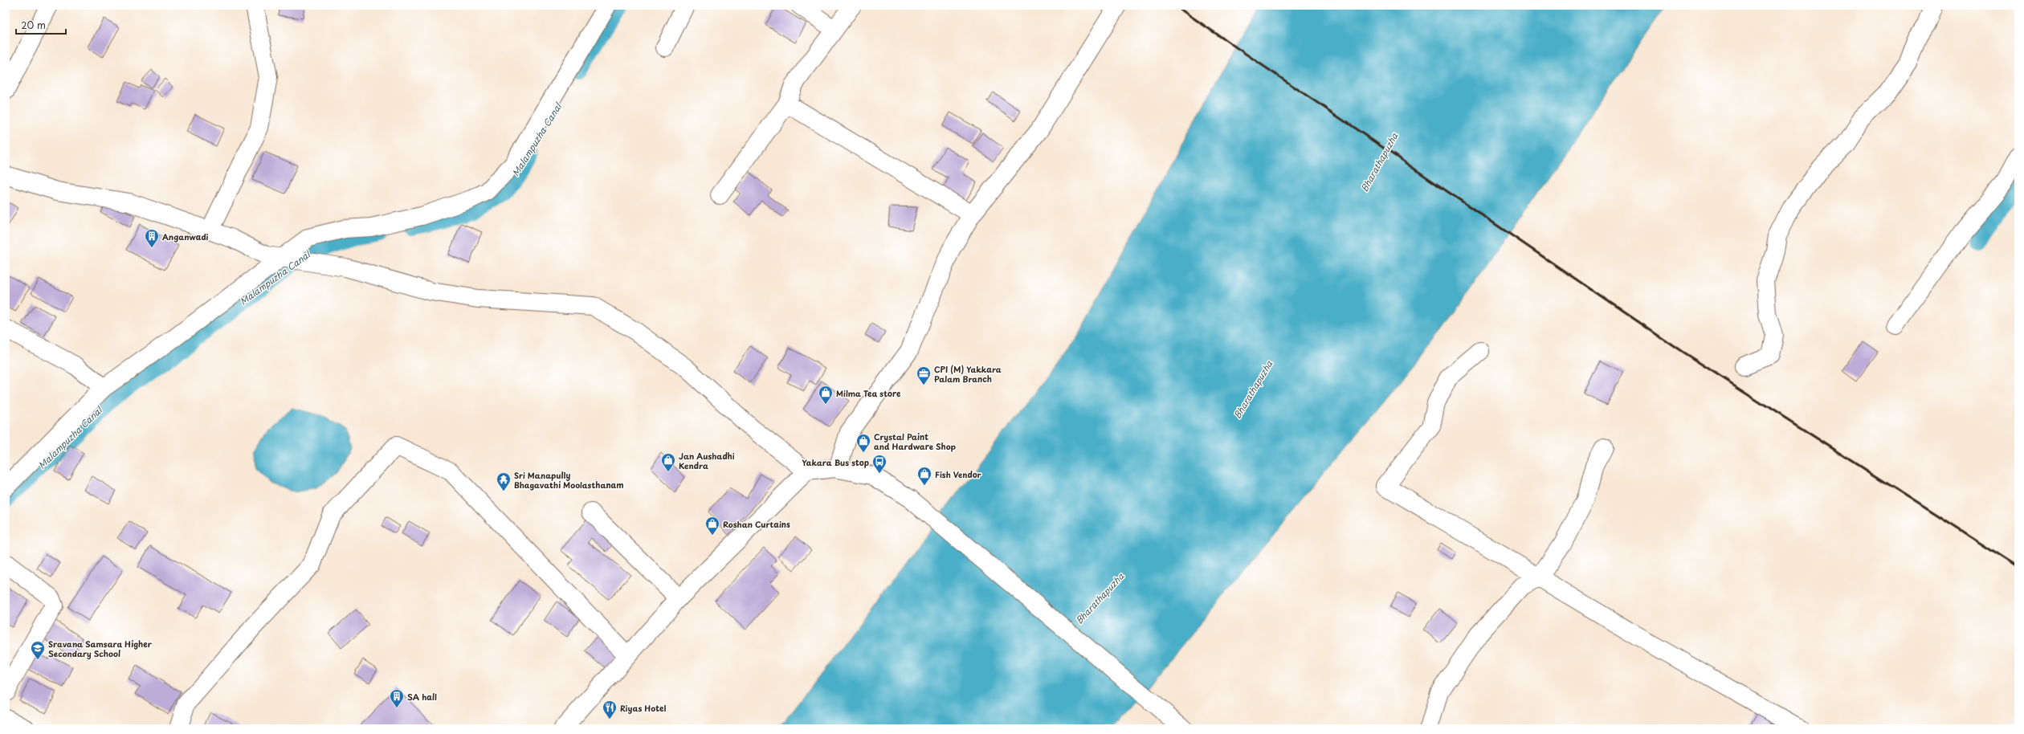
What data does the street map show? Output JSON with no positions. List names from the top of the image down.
{
  "water": ["Malampuzha Canal", "Bharathapuzha"],
  "places": {
    "building": ["Anganwadi", "SA hall"],
    "office": ["CPI (M) Yakkara Palam Branch"],
    "shop": [
      "Milma Tea store",
      "Crystal Paint and Hardware Shop",
      "Jan Aushadhi Kendra",
      "Fish Vendor",
      "Roshan Curtains"
    ],
    "bus stop": ["Yakara Bus stop"],
    "temple": ["Sri Manapully Bhagavathi Moolasthanam"],
    "school or university": ["Sravana Samsara Higher Secondary School"],
    "restaurant": ["Riyas Hotel"]
  },
  "scale_bar": "20 m"
}
